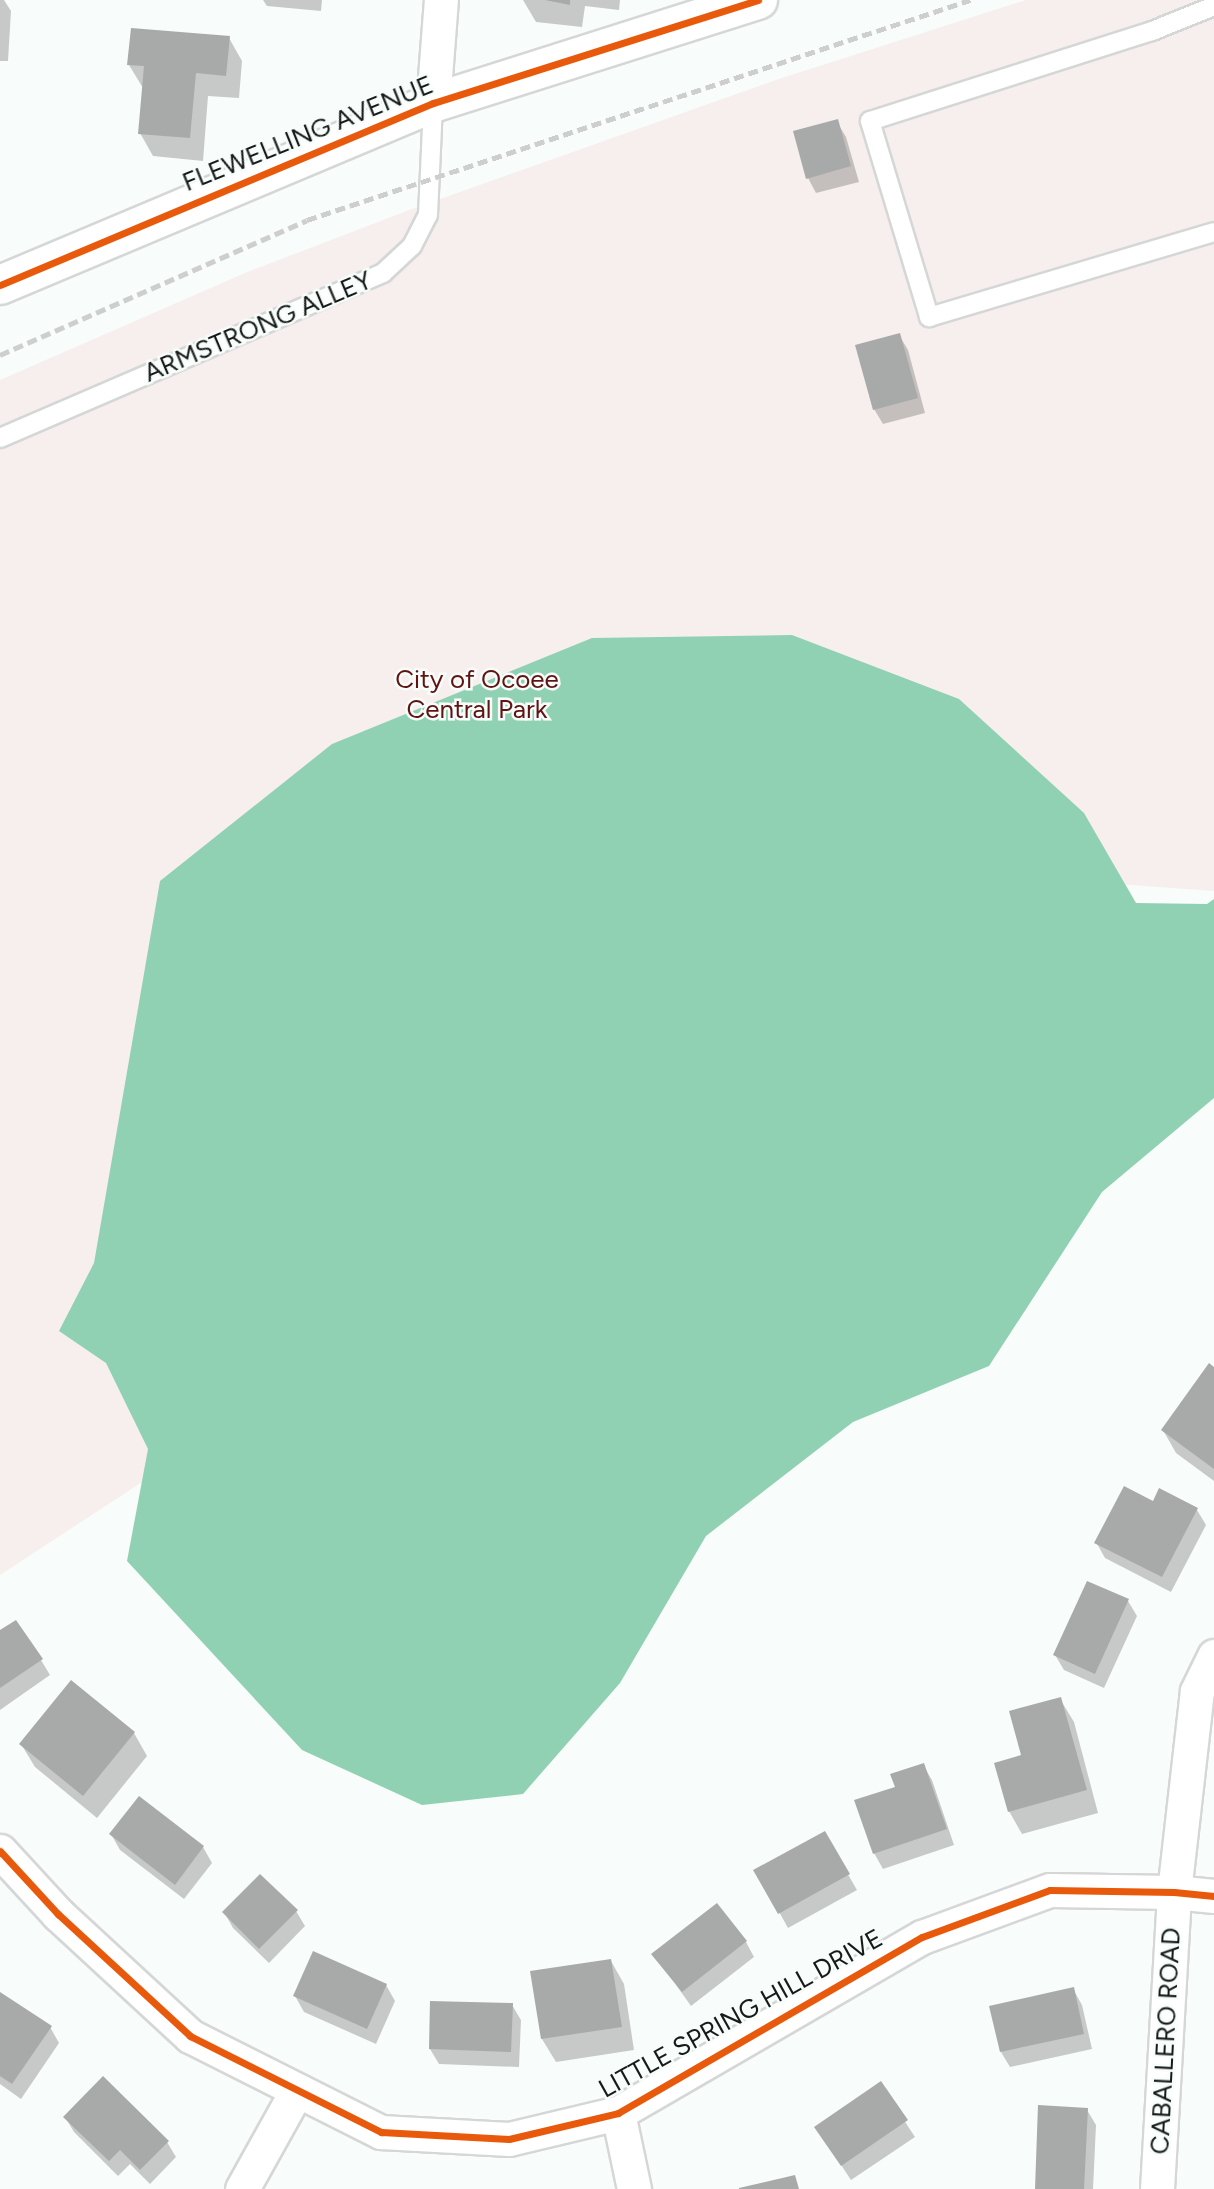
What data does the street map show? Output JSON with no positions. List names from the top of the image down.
{
  "streets": {
    "street": ["FLEWELLING AVENUE", "LITTLE SPRING HILL DRIVE", "CABALLERO ROAD"],
    "lane": ["ARMSTRONG ALLEY"]
  },
  "crossings": [
    ["FLEWELLING AVENUE", "ARMSTRONG ALLEY"],
    ["LITTLE SPRING HILL DRIVE", "CABALLERO ROAD"]
  ],
  "parks": ["City of Ocoee Central Park"]
}
